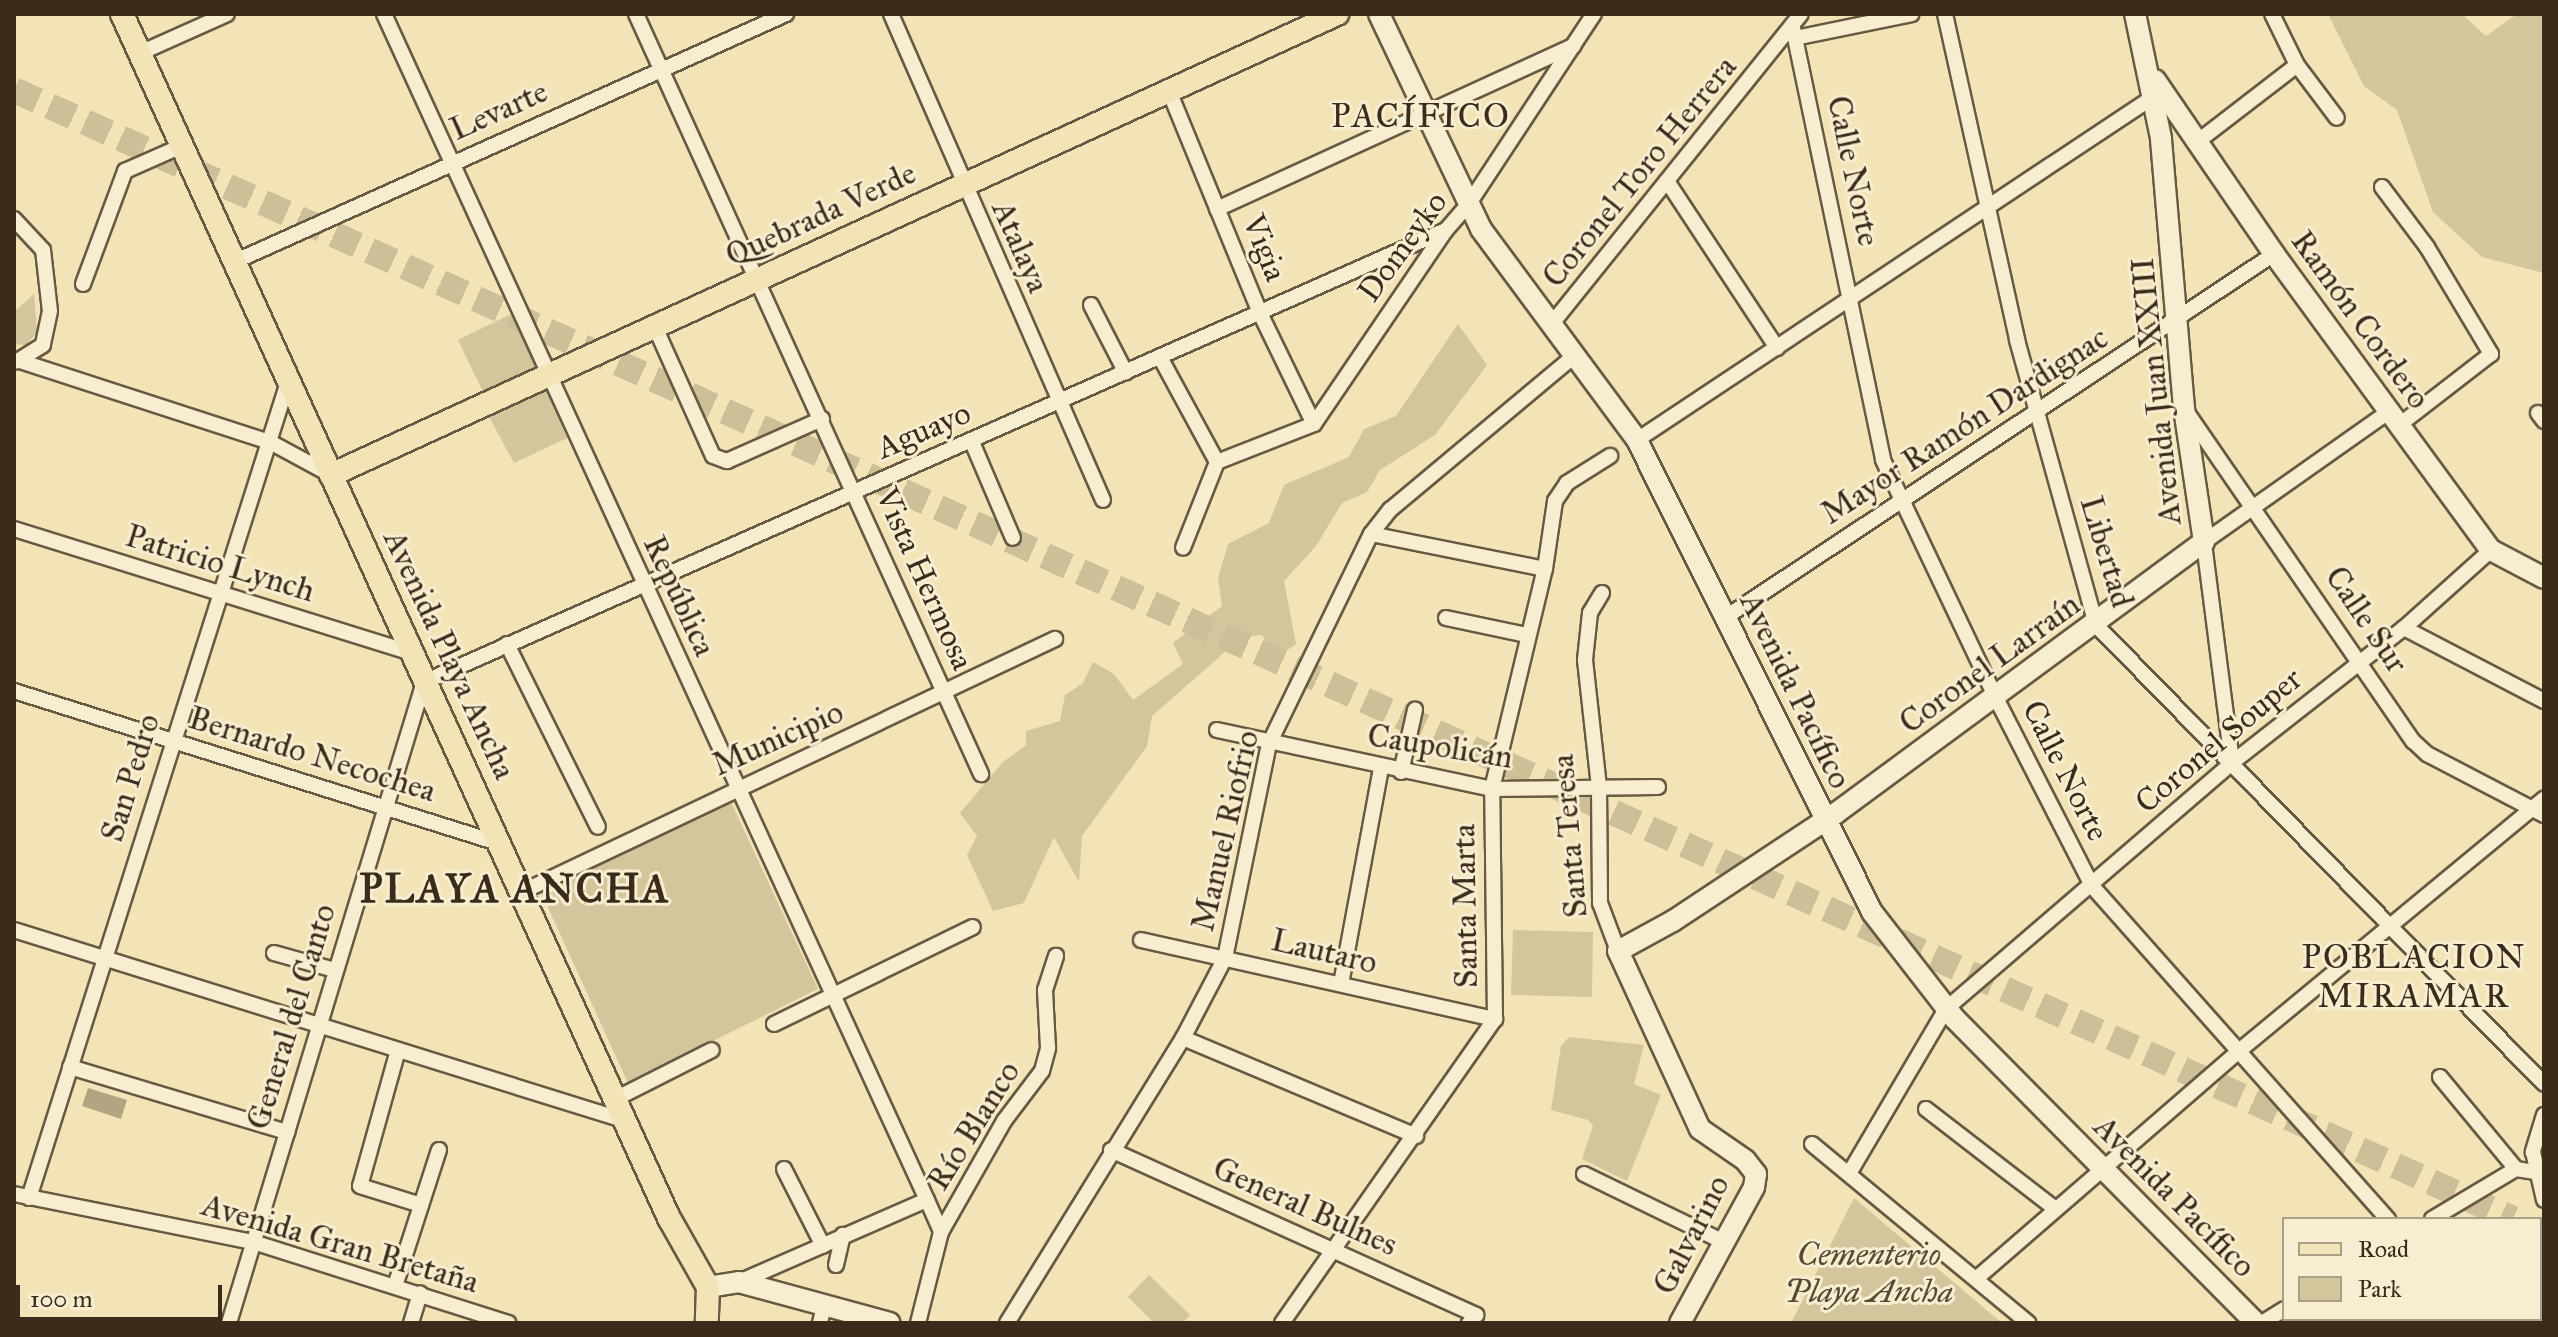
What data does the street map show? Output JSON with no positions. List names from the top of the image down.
{
  "streets": {
    "main road": ["Quebrada Verde", "Avenida Playa Ancha"],
    "street": [
      "Levarte",
      "Calle Norte",
      "Coronel Toro Herrera",
      "Atalaya",
      "Domeyko",
      "Vigia",
      "Ramón Cordero",
      "Avenida Juan XXIII",
      "Mayor Ramón Dardignac",
      "Aguayo",
      "Libertad",
      "Patricio Lynch",
      "Vista Hermosa",
      "República",
      "Calle Sur",
      "Coronel Larraín",
      "Avenida Pacífico",
      "Municipio",
      "Coronel Souper",
      "Caupolicán",
      "Bernardo Necochea",
      "San Pedro",
      "Manuel Riofrio",
      "Santa Teresa",
      "Santa Marta",
      "Lautaro",
      "General del Canto",
      "Río Blanco",
      "General Bulnes",
      "Galvarino",
      "Avenida Gran Bretaña"
    ]
  },
  "crossings": [
    ["Levarte", "Vista Hermosa"],
    ["Levarte", "República"],
    ["Levarte", "Avenida Playa Ancha"],
    ["Calle Norte", "Coronel Toro Herrera"],
    ["Calle Norte", "Mayor Ramón Dardignac"],
    ["Calle Norte", "Coronel Larraín"],
    ["Calle Norte", "Coronel Souper"],
    ["Coronel Toro Herrera", "Avenida Pacífico"],
    ["Quebrada Verde", "Atalaya"],
    ["Quebrada Verde", "Vigia"],
    ["Quebrada Verde", "Vista Hermosa"],
    ["Quebrada Verde", "República"],
    ["Quebrada Verde", "Avenida Playa Ancha"],
    ["Atalaya", "Aguayo"],
    ["Domeyko", "Vigia"],
    ["Domeyko", "Aguayo"],
    ["Domeyko", "Avenida Pacífico"],
    ["Vigia", "Aguayo"],
    ["Ramón Cordero", "Avenida Juan XXIII"],
    ["Ramón Cordero", "Mayor Ramón Dardignac"],
    ["Ramón Cordero", "Coronel Larraín"],
    ["Ramón Cordero", "Coronel Souper"],
    ["Avenida Juan XXIII", "Mayor Ramón Dardignac"],
    ["Avenida Juan XXIII", "Libertad"],
    ["Avenida Juan XXIII", "Calle Sur"],
    ["Avenida Juan XXIII", "Coronel Larraín"],
    ["Avenida Juan XXIII", "Coronel Souper"],
    ["Mayor Ramón Dardignac", "Libertad"],
    ["Mayor Ramón Dardignac", "Avenida Pacífico"],
    ["Aguayo", "Vista Hermosa"],
    ["Aguayo", "República"],
    ["Aguayo", "Avenida Playa Ancha"],
    ["Aguayo", "General del Canto"],
    ["Libertad", "Coronel Larraín"],
    ["Libertad", "Coronel Souper"],
    ["Patricio Lynch", "Avenida Playa Ancha"],
    ["Patricio Lynch", "San Pedro"],
    ["Vista Hermosa", "Municipio"],
    ["República", "Municipio"],
    ["República", "Río Blanco"],
    ["Calle Sur", "Coronel Larraín"],
    ["Calle Sur", "Coronel Souper"],
    ["Avenida Playa Ancha", "Municipio"],
    ["Avenida Playa Ancha", "Bernardo Necochea"],
    ["Avenida Playa Ancha", "San Pedro"],
    ["Avenida Playa Ancha", "General del Canto"],
    ["Coronel Larraín", "Avenida Pacífico"],
    ["Coronel Larraín", "Santa Teresa"],
    ["Avenida Pacífico", "Coronel Souper"],
    ["Avenida Pacífico", "Manuel Riofrio"],
    ["Caupolicán", "Manuel Riofrio"],
    ["Caupolicán", "Santa Teresa"],
    ["Caupolicán", "Santa Marta"],
    ["Bernardo Necochea", "San Pedro"],
    ["Bernardo Necochea", "General del Canto"],
    ["San Pedro", "Avenida Gran Bretaña"],
    ["Manuel Riofrio", "Lautaro"],
    ["Manuel Riofrio", "General Bulnes"],
    ["Santa Teresa", "Galvarino"],
    ["Santa Marta", "Lautaro"],
    ["Santa Marta", "General Bulnes"],
    ["General del Canto", "Avenida Gran Bretaña"]
  ],
  "districts": ["PACÍFICO", "PLAYA ANCHA", "POBLACION MIRAMAR"],
  "parks": ["Cementerio Playa Ancha"],
  "legend": ["Road", "Park"],
  "scale_bar": "100 m"
}
